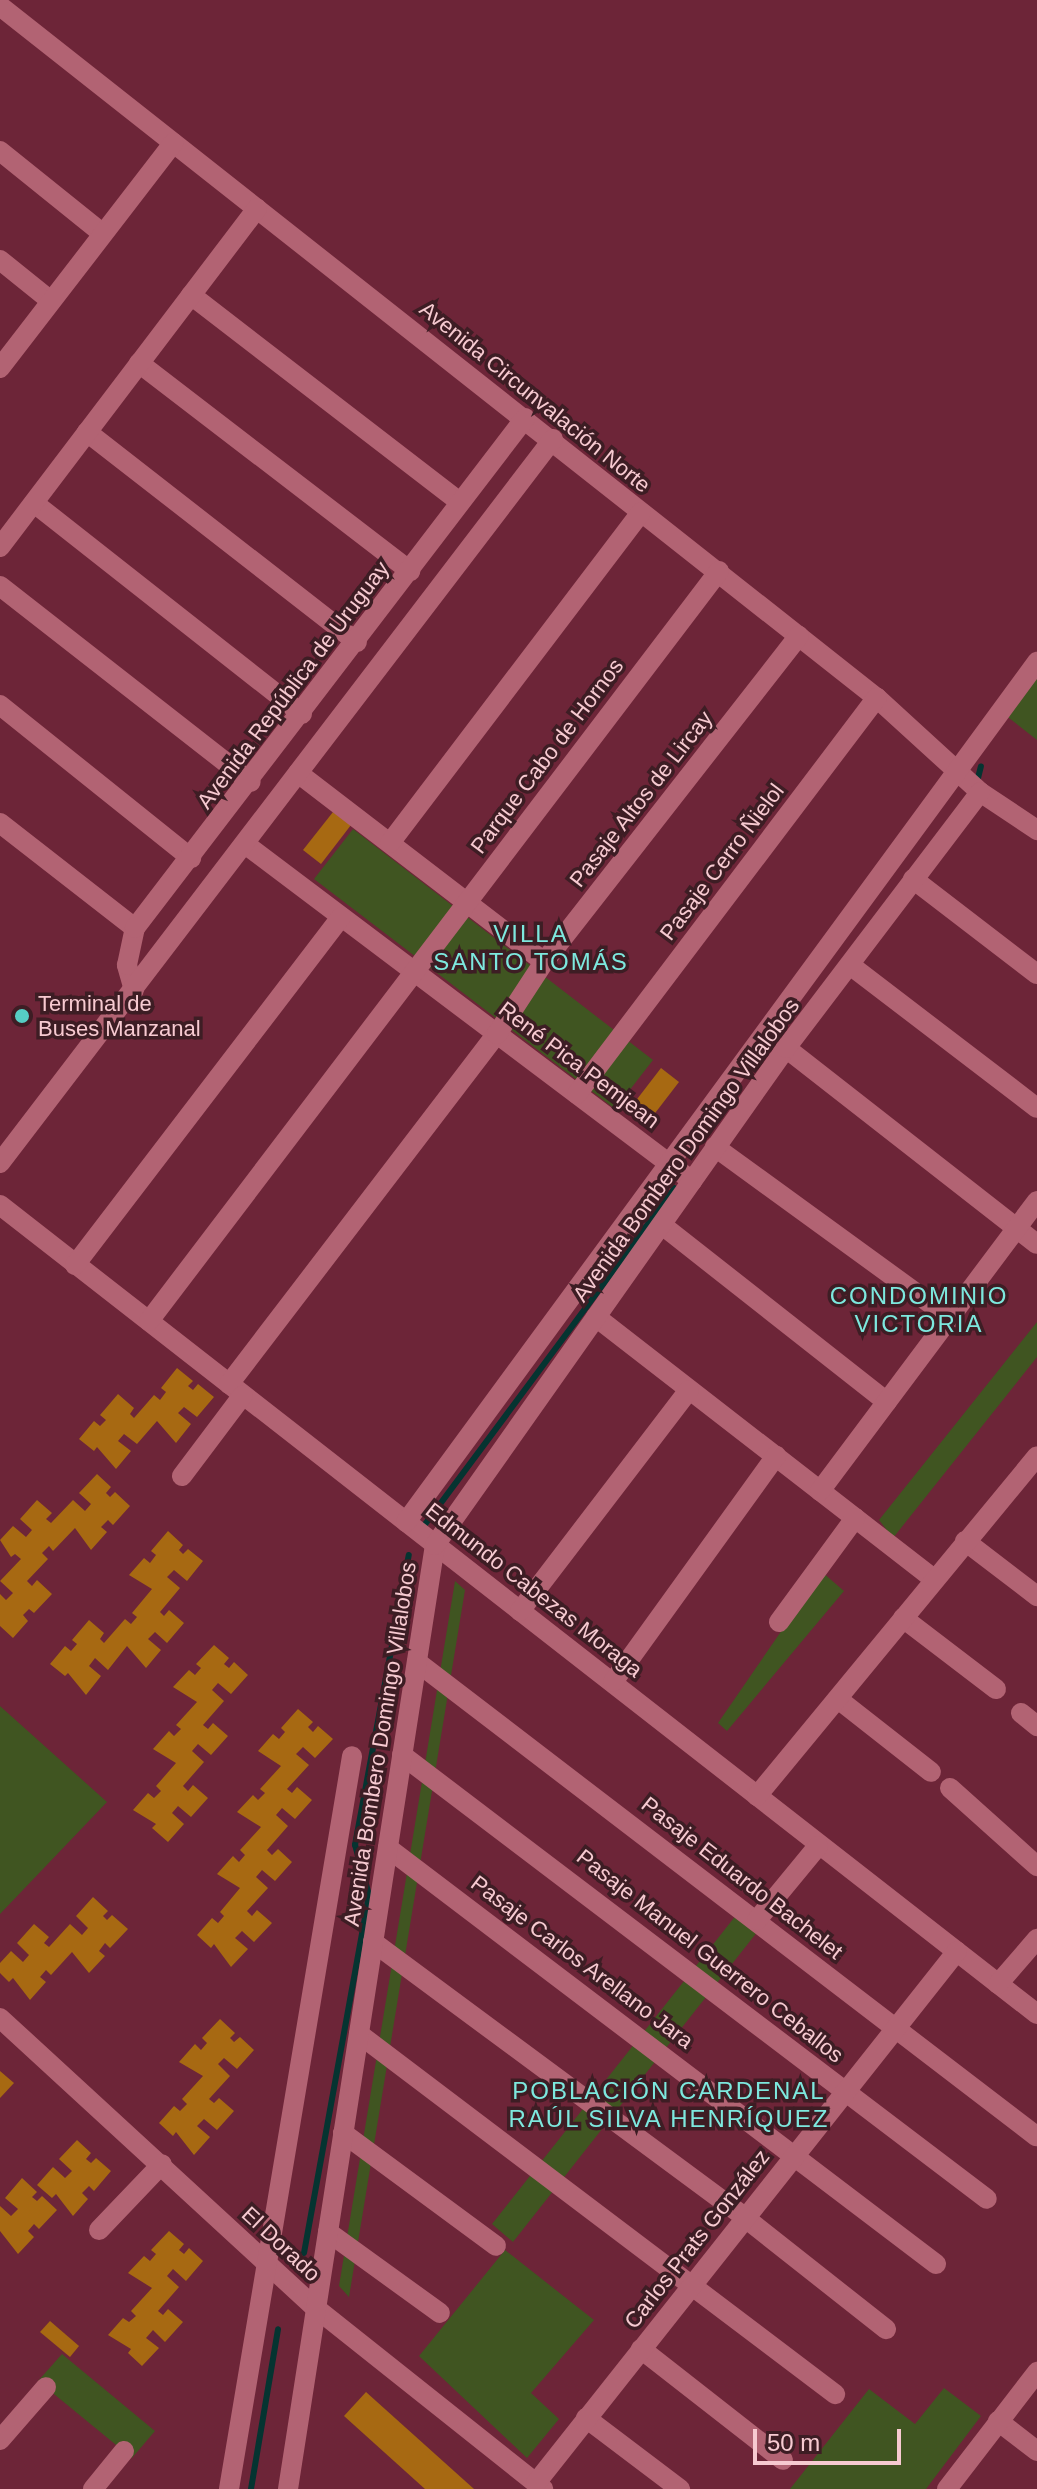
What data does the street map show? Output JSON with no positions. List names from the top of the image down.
{
  "streets": {
    "street": [
      "Avenida Circunvalación Norte",
      "Avenida República de Uruguay",
      "Parque Cabo de Hornos",
      "Pasaje Altos de Lircay",
      "Pasaje Cerro Ñielol",
      "René Pica Pemjean",
      "Avenida Bombero Domingo Villalobos",
      "Edmundo Cabezas Moraga",
      "Pasaje Eduardo Bachelet",
      "Pasaje Manuel Guerrero Ceballos",
      "Pasaje Carlos Arellano Jara",
      "Carlos Prats González",
      "El Dorado"
    ]
  },
  "crossings": [
    ["Avenida Circunvalación Norte", "Avenida República de Uruguay"],
    ["Avenida Circunvalación Norte", "Parque Cabo de Hornos"],
    ["Avenida Circunvalación Norte", "Pasaje Altos de Lircay"],
    ["Avenida Circunvalación Norte", "Pasaje Cerro Ñielol"],
    ["Avenida Circunvalación Norte", "Avenida Bombero Domingo Villalobos"],
    ["Parque Cabo de Hornos", "René Pica Pemjean"],
    ["Parque Cabo de Hornos", "Edmundo Cabezas Moraga"],
    ["Pasaje Altos de Lircay", "René Pica Pemjean"],
    ["Pasaje Altos de Lircay", "Edmundo Cabezas Moraga"],
    ["Pasaje Cerro Ñielol", "René Pica Pemjean"],
    ["René Pica Pemjean", "Avenida Bombero Domingo Villalobos"],
    ["Avenida Bombero Domingo Villalobos", "Edmundo Cabezas Moraga"],
    ["Avenida Bombero Domingo Villalobos", "Pasaje Eduardo Bachelet"],
    ["Avenida Bombero Domingo Villalobos", "Pasaje Manuel Guerrero Ceballos"],
    ["Avenida Bombero Domingo Villalobos", "Pasaje Carlos Arellano Jara"],
    ["Avenida Bombero Domingo Villalobos", "El Dorado"],
    ["Edmundo Cabezas Moraga", "Carlos Prats González"],
    ["Pasaje Eduardo Bachelet", "Carlos Prats González"],
    ["Pasaje Manuel Guerrero Ceballos", "Carlos Prats González"],
    ["Pasaje Carlos Arellano Jara", "Carlos Prats González"],
    ["Carlos Prats González", "El Dorado"]
  ],
  "districts": ["VILLA SANTO TOMÁS", "CONDOMINIO VICTORIA", "POBLACIÓN CARDENAL RAÚL SILVA HENRÍQUEZ"],
  "places": ["Terminal de Buses Manzanal"],
  "scale_bar": "50 m"
}
